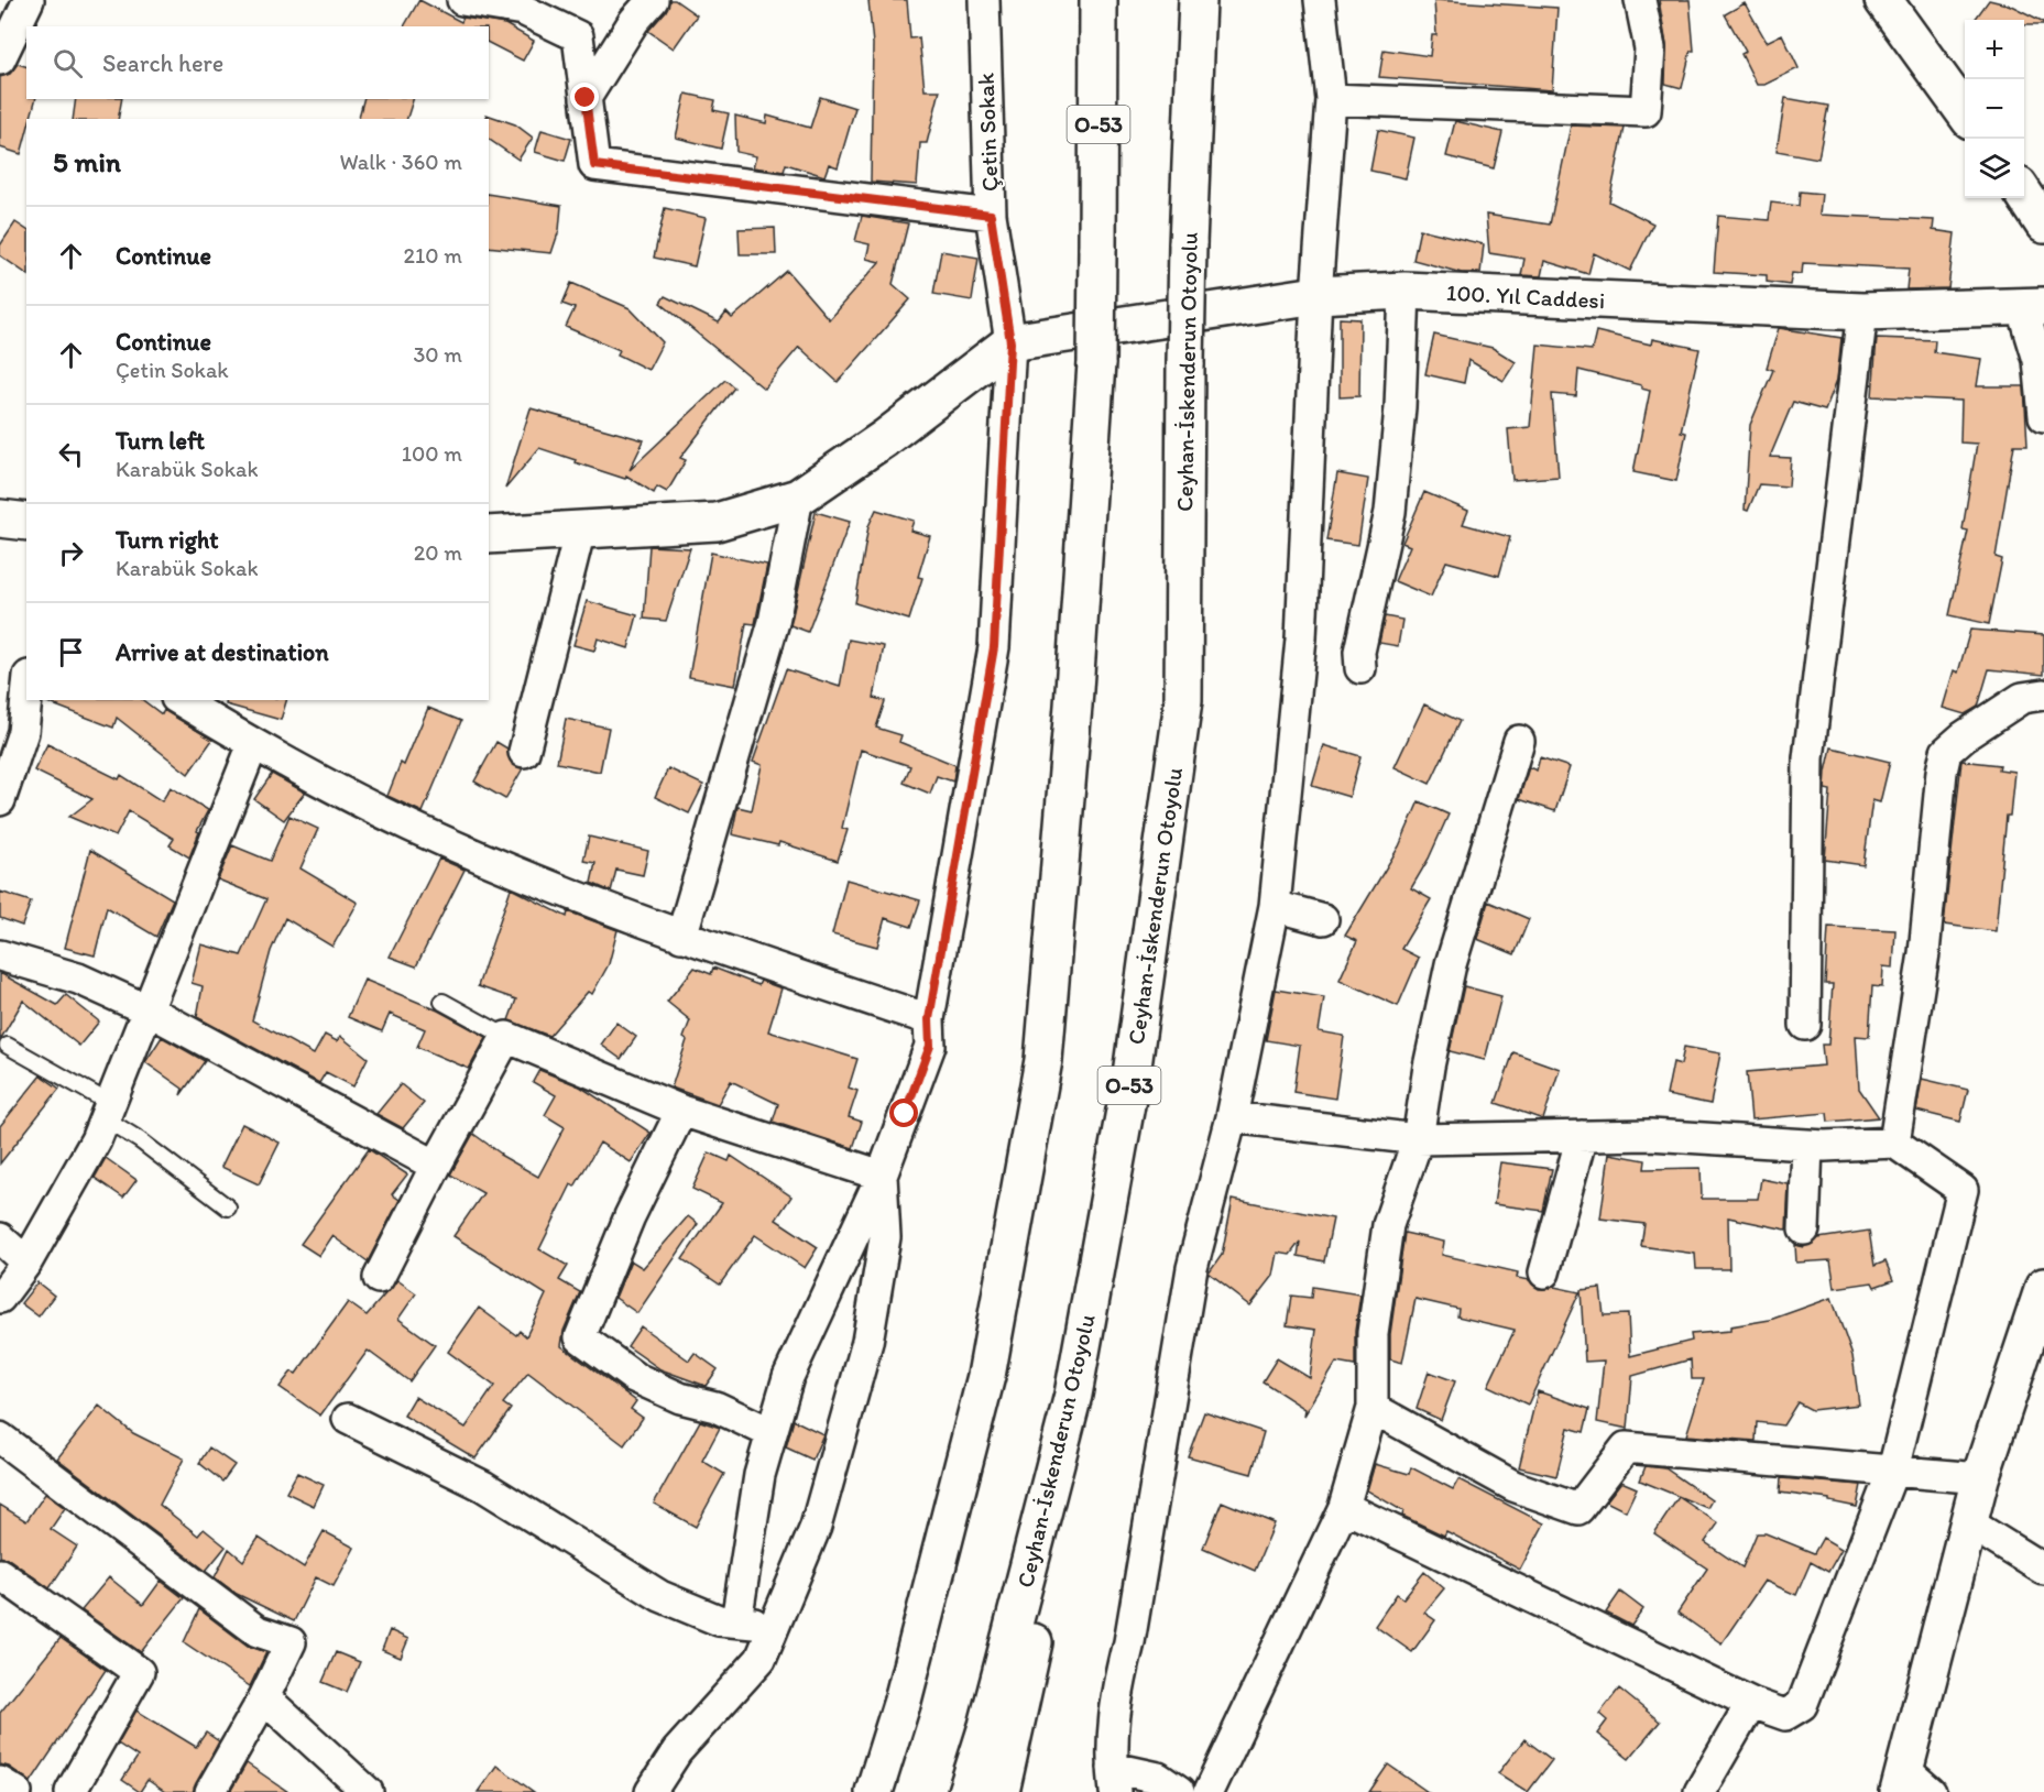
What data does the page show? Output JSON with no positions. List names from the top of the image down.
{
  "streets": {
    "main road": ["O-53", "100. Yıl Caddesi", "Ceyhan-İskenderun Otoyolu"],
    "street": ["Çetin Sokak"]
  },
  "crossings": [
    ["Çetin Sokak", "100. Yıl Caddesi"]
  ],
  "page": {
    "map_buttons": ["+", "−"],
    "search": "Search here",
    "heading": ["5 min", "Walk · 360 m"],
    "list": [
      ["Continue", "210 m"],
      ["Continue", "Çetin Sokak", "30 m"],
      ["Turn left", "Karabük Sokak", "100 m"],
      ["Turn right", "Karabük Sokak", "20 m"],
      "Arrive at destination"
    ]
  }
}
